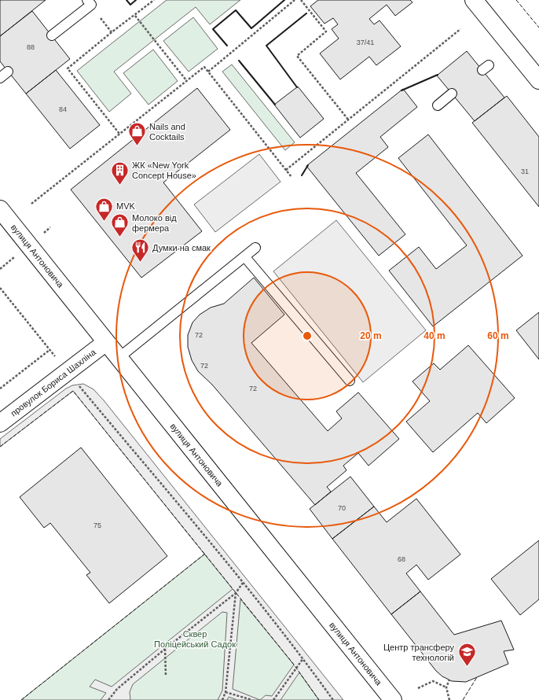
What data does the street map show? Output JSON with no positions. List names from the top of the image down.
{
  "streets": {
    "main road": ["вулиця Антоновича", "провулок Бориса Шахліна"]
  },
  "crossings": [
    ["вулиця Антоновича", "провулок Бориса Шахліна"]
  ],
  "parks": ["Сквер Поліцейський Садок"],
  "places": {
    "shop": ["Nails and Cocktails", "MVK", "Молоко від фермера"],
    "building": ["ЖК «New York Concept House»"],
    "restaurant": ["Думки на смак"],
    "school or university": ["Центр трансферу технологій"]
  },
  "house_numbers": [
    "37/41",
    "88",
    "84",
    "31",
    "72",
    "72",
    "72",
    "70",
    "75",
    "68"
  ],
  "rings": ["20 m", "40 m", "60 m"]
}
